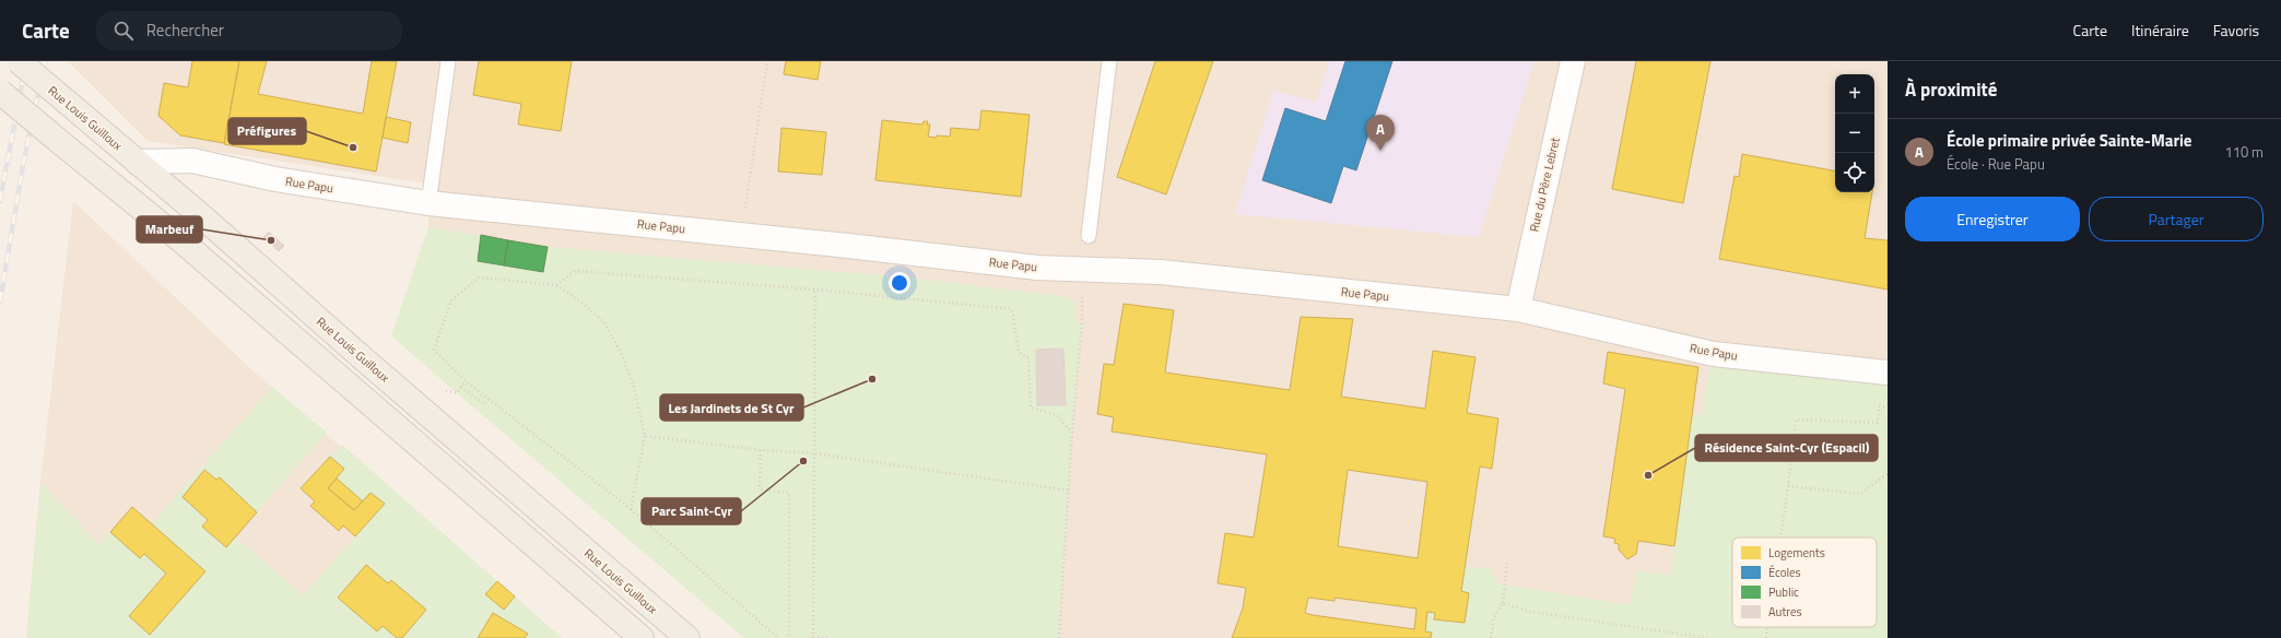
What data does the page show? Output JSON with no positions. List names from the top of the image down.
{
  "streets": {
    "main road": ["Rue Louis Guilloux"],
    "street": ["Rue Papu", "Rue du Père Lebret"]
  },
  "crossings": [
    ["Rue Louis Guilloux", "Rue Papu"],
    ["Rue Papu", "Rue du Père Lebret"]
  ],
  "places": [
    "Préfigures",
    "Marbeuf",
    "Les Jardinets de St Cyr",
    "Parc Saint-Cyr",
    "Résidence Saint-Cyr (Espacil)"
  ],
  "legend": [
    "Logements",
    "Écoles",
    "Public",
    "Autres"
  ],
  "page": {
    "header": "Carte",
    "search": "Rechercher",
    "nav": ["Carte", "Itinéraire", "Favoris"],
    "heading": "À proximité",
    "map_buttons": ["+", "−"],
    "pins": "A",
    "list": [
      {
        "mark": "A",
        "name": "École primaire privée Sainte-Marie",
        "note": "École · Rue Papu",
        "value": "110 m"
      }
    ],
    "buttons": ["Enregistrer", "Partager"]
  }
}
